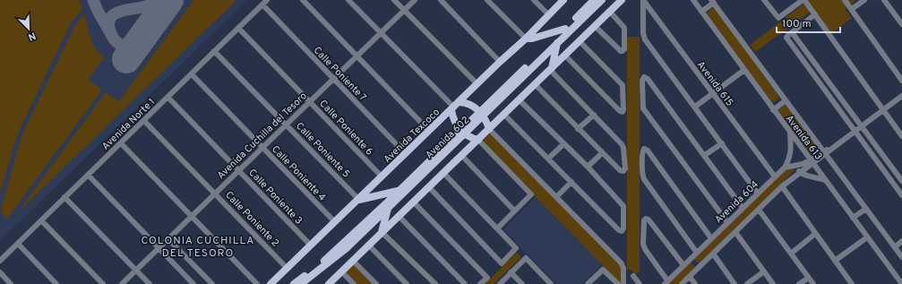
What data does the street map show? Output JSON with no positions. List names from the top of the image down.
{
  "streets": {
    "main road": ["Avenida Texcoco", "Avenida 602"],
    "street": [
      "Calle Poniente 7",
      "Avenida 615",
      "Avenida Norte 1",
      "Calle Poniente 6",
      "Avenida Cuchilla del Tesoro",
      "Avenida 613",
      "Calle Poniente 5",
      "Calle Poniente 4",
      "Calle Poniente 3",
      "Avenida 604",
      "Calle Poniente 2"
    ]
  },
  "crossings": [
    ["Calle Poniente 7", "Avenida Norte 1"],
    ["Calle Poniente 7", "Avenida Cuchilla del Tesoro"],
    ["Calle Poniente 7", "Avenida Texcoco"],
    ["Avenida 615", "Avenida 604"],
    ["Avenida Norte 1", "Calle Poniente 6"],
    ["Avenida Norte 1", "Calle Poniente 5"],
    ["Avenida Norte 1", "Calle Poniente 4"],
    ["Avenida Norte 1", "Calle Poniente 3"],
    ["Avenida Norte 1", "Calle Poniente 2"],
    ["Calle Poniente 6", "Avenida Cuchilla del Tesoro"],
    ["Calle Poniente 6", "Avenida Texcoco"],
    ["Avenida Cuchilla del Tesoro", "Calle Poniente 5"],
    ["Avenida Cuchilla del Tesoro", "Calle Poniente 4"],
    ["Avenida Cuchilla del Tesoro", "Calle Poniente 3"],
    ["Avenida Cuchilla del Tesoro", "Calle Poniente 2"],
    ["Avenida Texcoco", "Calle Poniente 5"],
    ["Avenida Texcoco", "Calle Poniente 4"],
    ["Avenida Texcoco", "Calle Poniente 3"],
    ["Avenida Texcoco", "Calle Poniente 2"],
    ["Avenida 613", "Avenida 604"]
  ],
  "districts": ["COLONIA CUCHILLA DEL TESORO"],
  "scale_bar": "100 m",
  "north": "bottom right"
}
